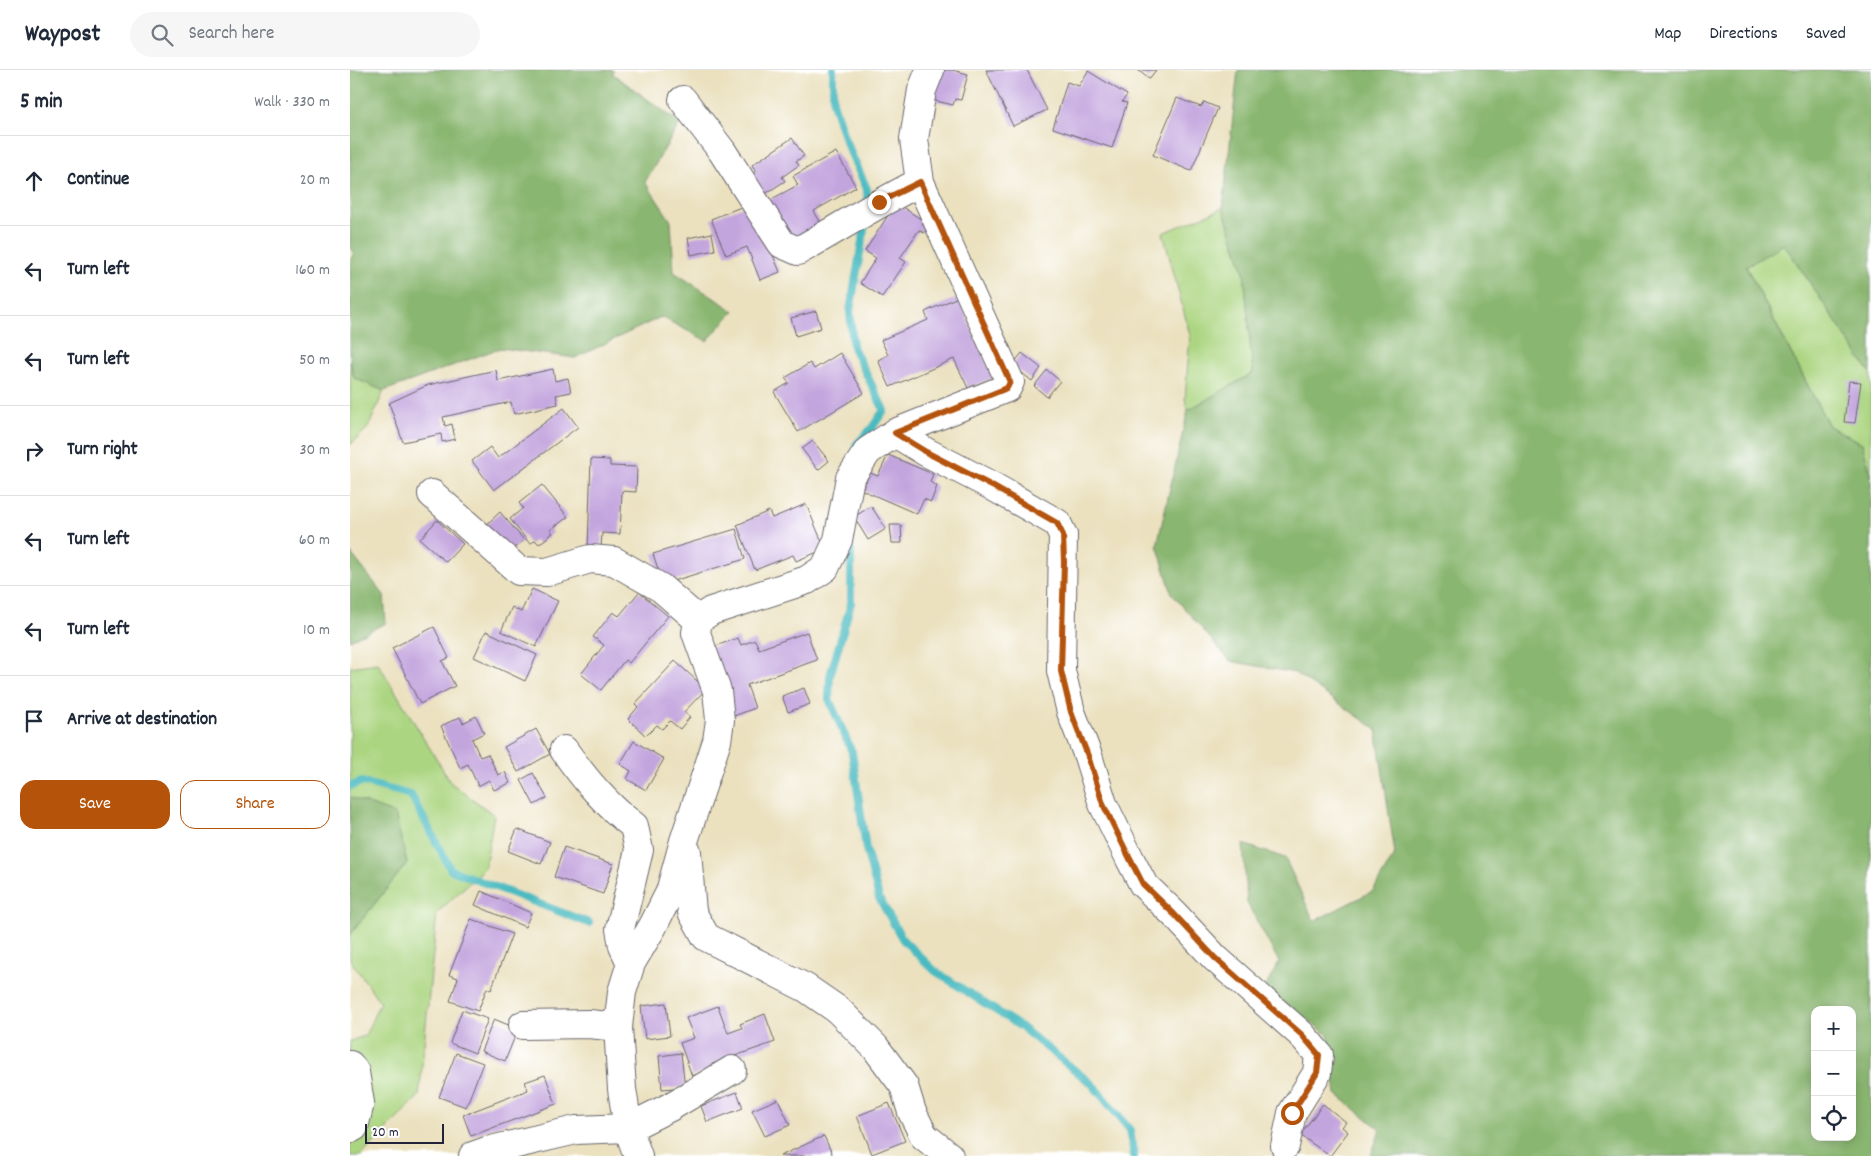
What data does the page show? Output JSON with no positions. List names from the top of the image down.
{
  "scale_bar": "20 m",
  "page": {
    "header": "Waypost",
    "search": "Search here",
    "nav": ["Map", "Directions", "Saved"],
    "heading": ["5 min", "Walk · 330 m"],
    "list": [
      ["Continue", "20 m"],
      ["Turn left", "160 m"],
      ["Turn left", "50 m"],
      ["Turn right", "30 m"],
      ["Turn left", "60 m"],
      ["Turn left", "10 m"],
      "Arrive at destination"
    ],
    "buttons": ["Save", "Share"],
    "map_buttons": ["+", "−"],
    "scale": "20 m"
  }
}
